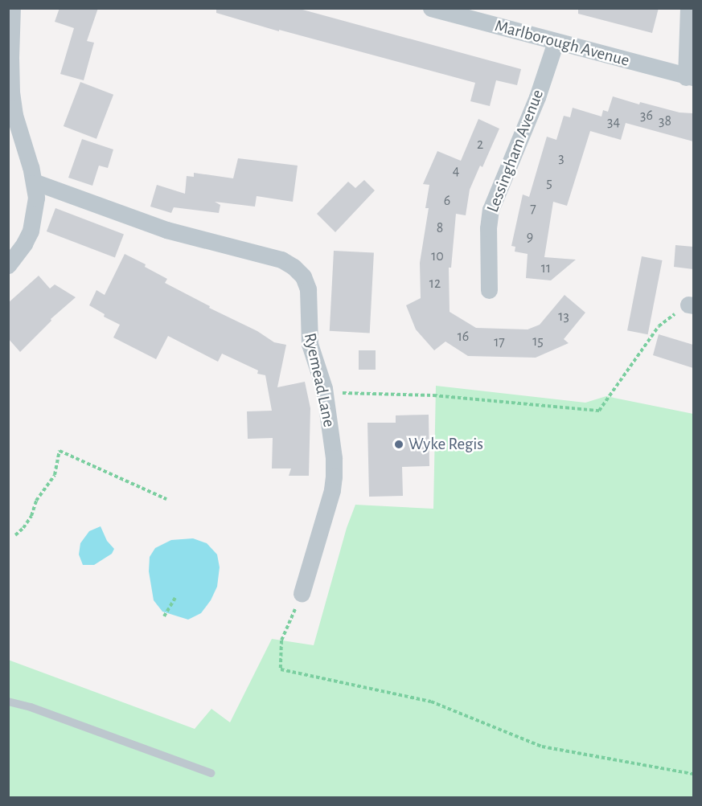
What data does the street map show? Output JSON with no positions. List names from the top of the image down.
{
  "streets": {
    "street": ["Marlborough Avenue", "Lessingham Avenue", "Ryemead Lane"]
  },
  "crossings": [
    ["Marlborough Avenue", "Lessingham Avenue"]
  ],
  "places": ["Wyke Regis"],
  "house_numbers": [
    "36",
    "38",
    "34",
    "2",
    "3",
    "4",
    "5",
    "6",
    "7",
    "8",
    "9",
    "10",
    "11",
    "12",
    "13",
    "16",
    "15",
    "17"
  ]
}
